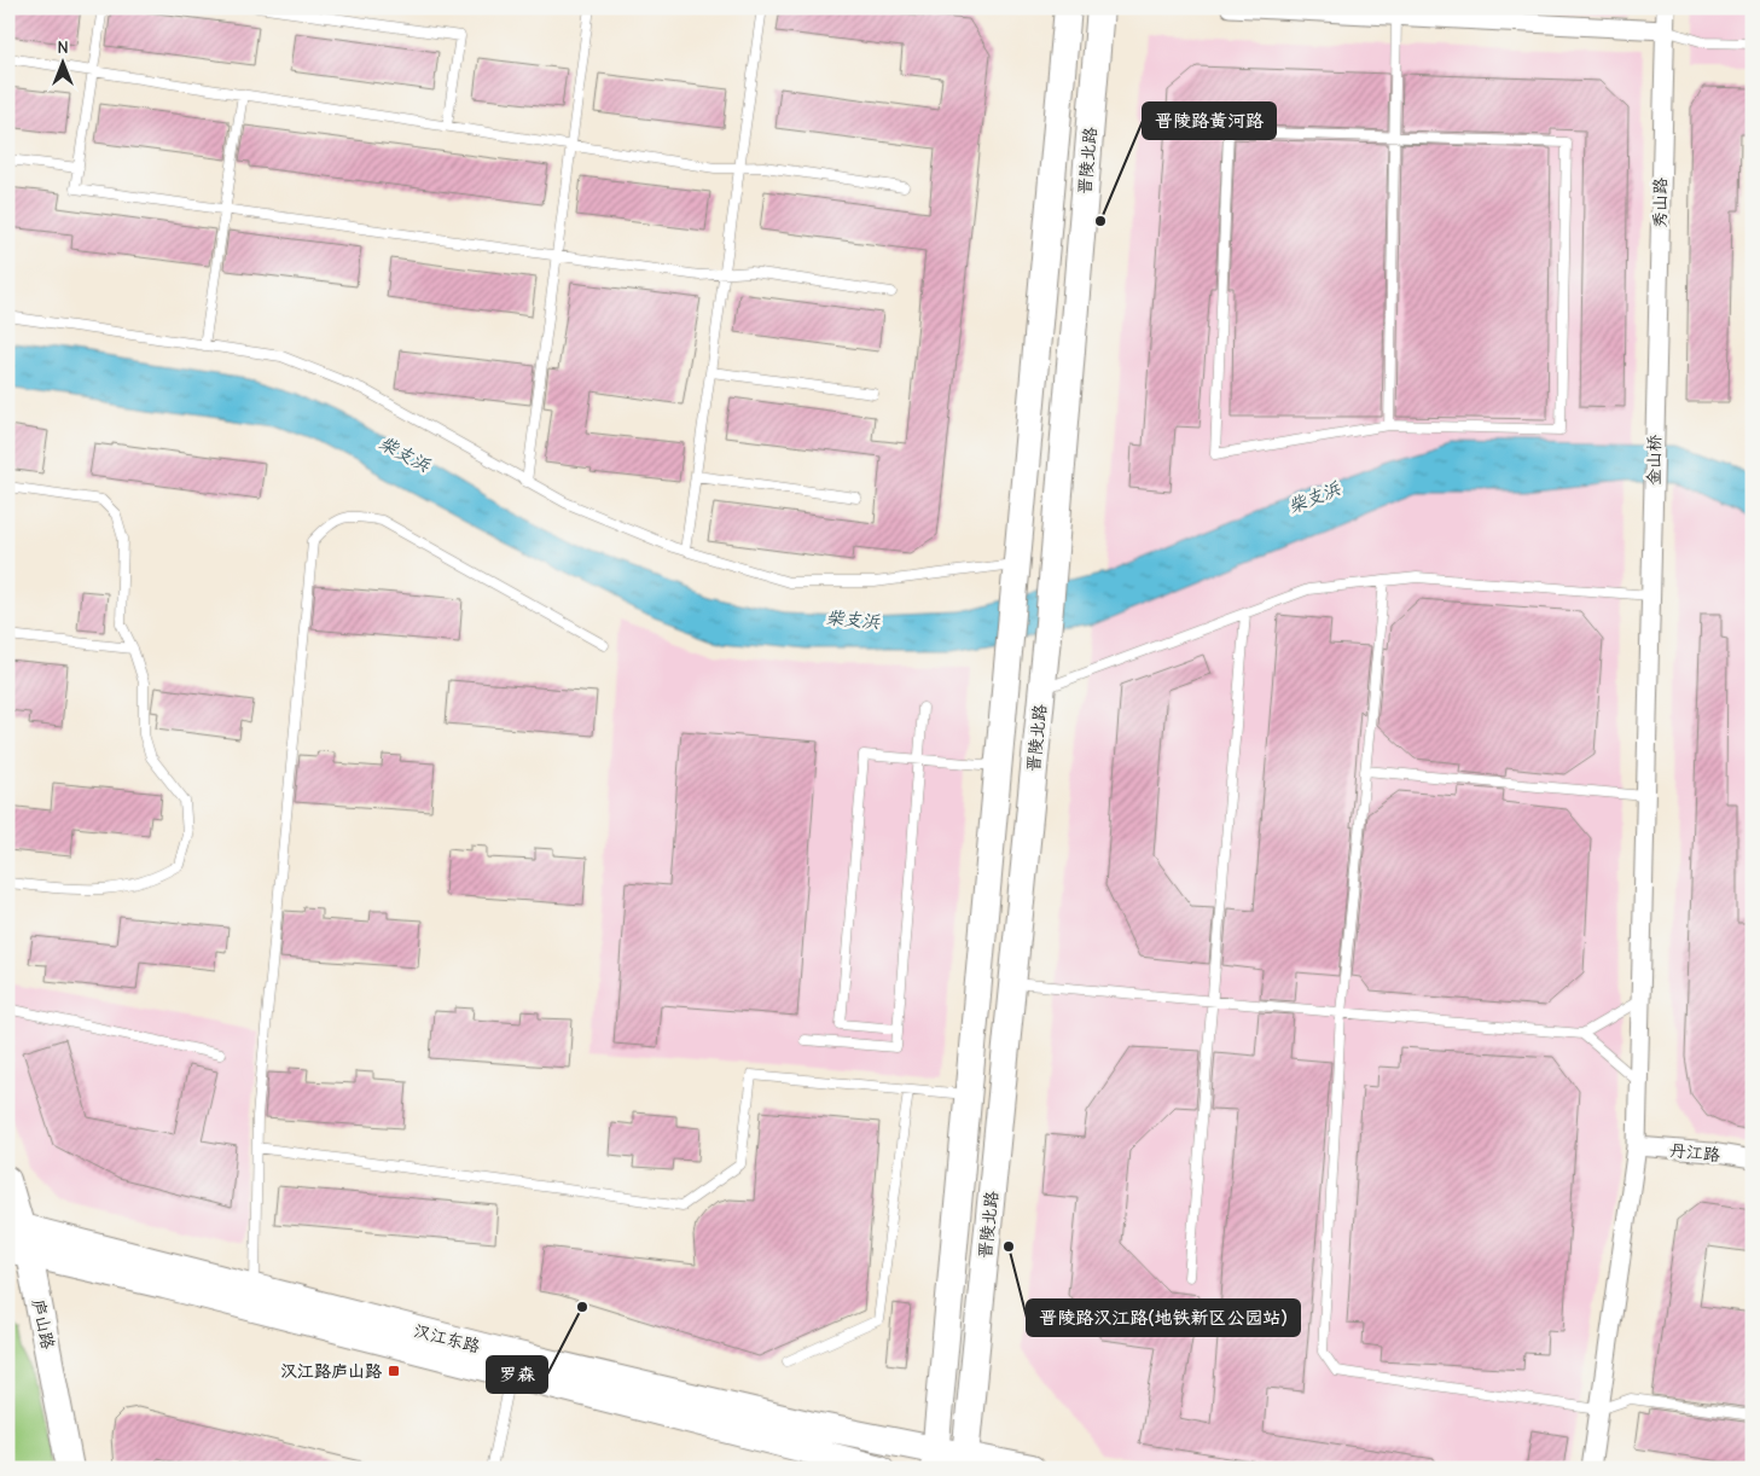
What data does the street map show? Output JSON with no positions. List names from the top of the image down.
{
  "streets": {
    "main road": ["晋陵北路", "庐山路", "汉江东路"],
    "street": ["秀山路", "金山桥", "丹江路"]
  },
  "crossings": [
    ["晋陵北路", "汉江东路"],
    ["秀山路", "金山桥"],
    ["金山桥", "丹江路"],
    ["庐山路", "汉江东路"]
  ],
  "water": ["柴支浜"],
  "places": {
    "other": ["晋陵路黄河路", "晋陵路汉江路(地铁新区公园站)", "罗森"],
    "transit": ["汉江路庐山路"]
  },
  "north": "top"
}
